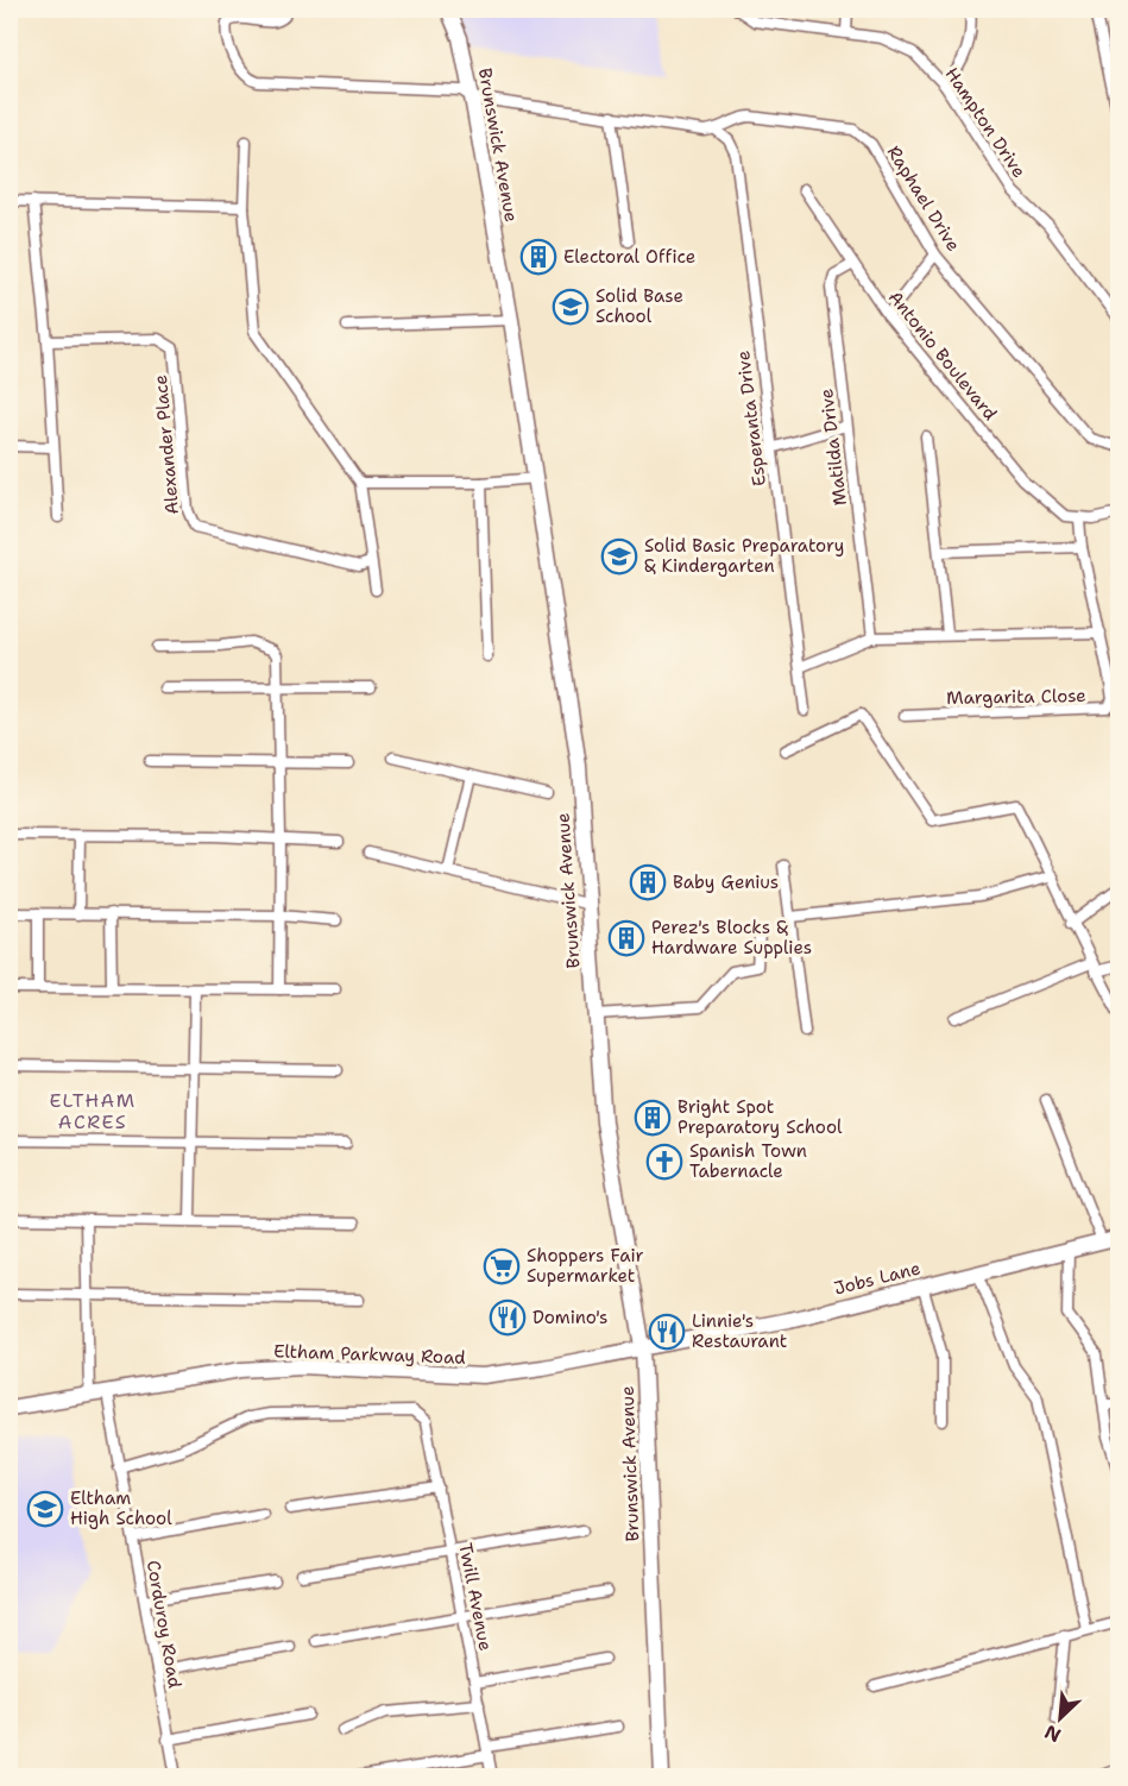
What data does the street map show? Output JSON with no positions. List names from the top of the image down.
{
  "streets": {
    "main road": ["Brunswick Avenue", "Jobs Lane", "Eltham Parkway Road"],
    "street": [
      "Hampton Drive",
      "Raphael Drive",
      "Antonio Boulevard",
      "Esperanta Drive",
      "Alexander Place",
      "Matilda Drive",
      "Margarita Close",
      "Twill Avenue",
      "Corduroy Road"
    ]
  },
  "crossings": [
    ["Brunswick Avenue", "Jobs Lane"],
    ["Brunswick Avenue", "Eltham Parkway Road"],
    ["Raphael Drive", "Esperanta Drive"],
    ["Antonio Boulevard", "Matilda Drive"],
    ["Antonio Boulevard", "Margarita Close"],
    ["Jobs Lane", "Eltham Parkway Road"],
    ["Eltham Parkway Road", "Corduroy Road"],
    ["Twill Avenue", "Corduroy Road"]
  ],
  "districts": ["ELTHAM ACRES"],
  "places": {
    "building": [
      "Electoral Office",
      "Baby Genius",
      "Perez's Blocks & Hardware Supplies",
      "Bright Spot Preparatory School"
    ],
    "school or university": ["Solid Base School", "Solid Basic Preparatory & Kindergarten", "Eltham High School"],
    "church": ["Spanish Town Tabernacle"],
    "supermarket": ["Shoppers Fair Supermarket"],
    "restaurant": ["Domino's", "Linnie's Restaurant"]
  },
  "north": "bottom left"
}
